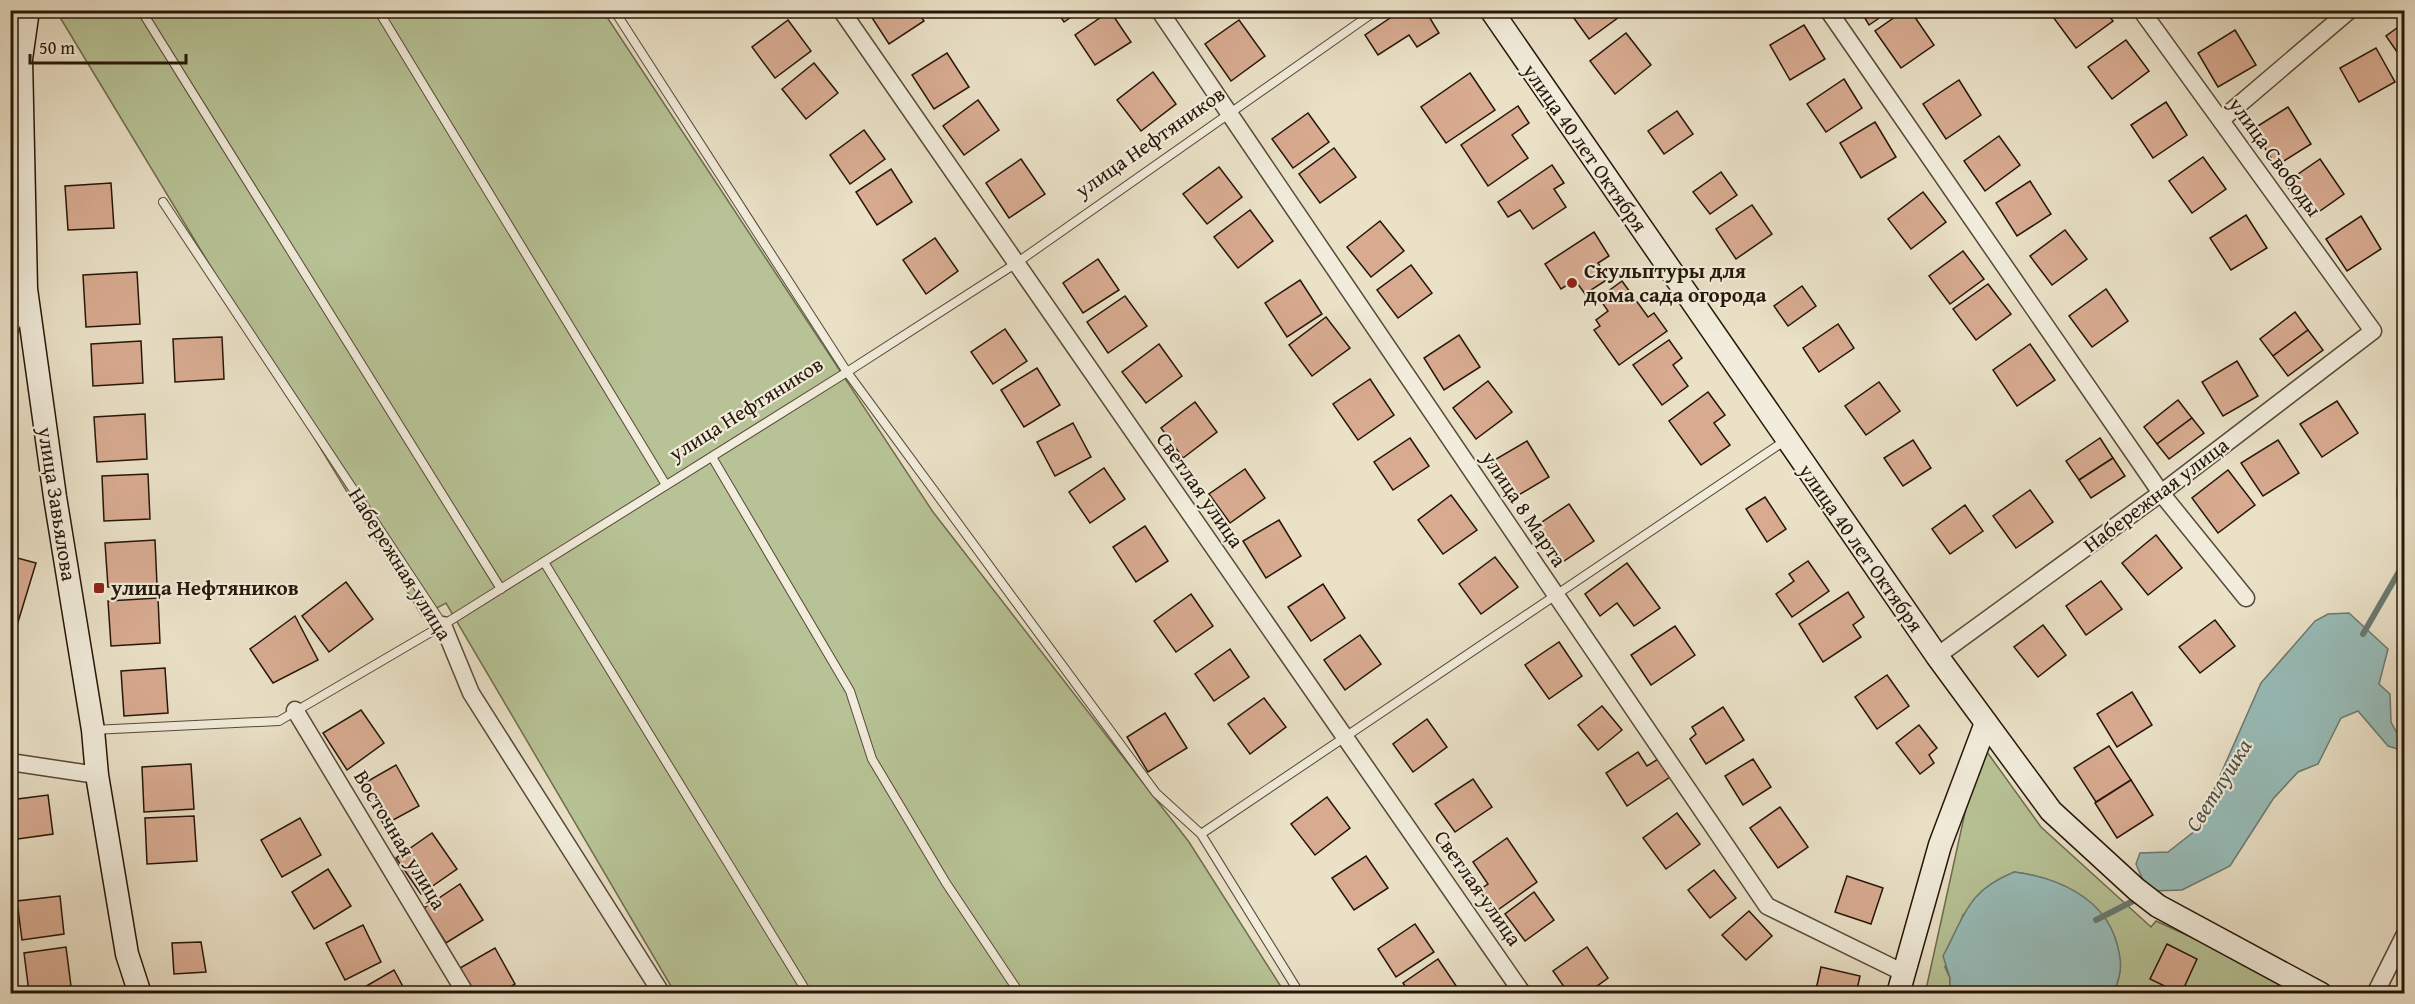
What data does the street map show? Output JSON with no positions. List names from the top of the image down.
{
  "streets": {
    "main road": ["улица 40 лет Октября", "улица Завьялова"],
    "street": [
      "улица Свободы",
      "Светлая улица",
      "Набережная улица",
      "улица 8 Марта",
      "Восточная улица"
    ],
    "lane": ["улица Нефтяников"]
  },
  "crossings": [
    ["улица Нефтяников", "Светлая улица"],
    ["улица Нефтяников", "Набережная улица"],
    ["улица Нефтяников", "улица Завьялова"],
    ["улица Нефтяников", "улица 8 Марта"],
    ["улица Нефтяников", "Восточная улица"],
    ["улица 40 лет Октября", "Набережная улица"],
    ["улица Свободы", "Набережная улица"]
  ],
  "water": ["Светлушка"],
  "places": {
    "other": ["Скульптуры для дома сада огорода"],
    "transit": ["улица Нефтяников"]
  },
  "scale_bar": "50 m"
}
